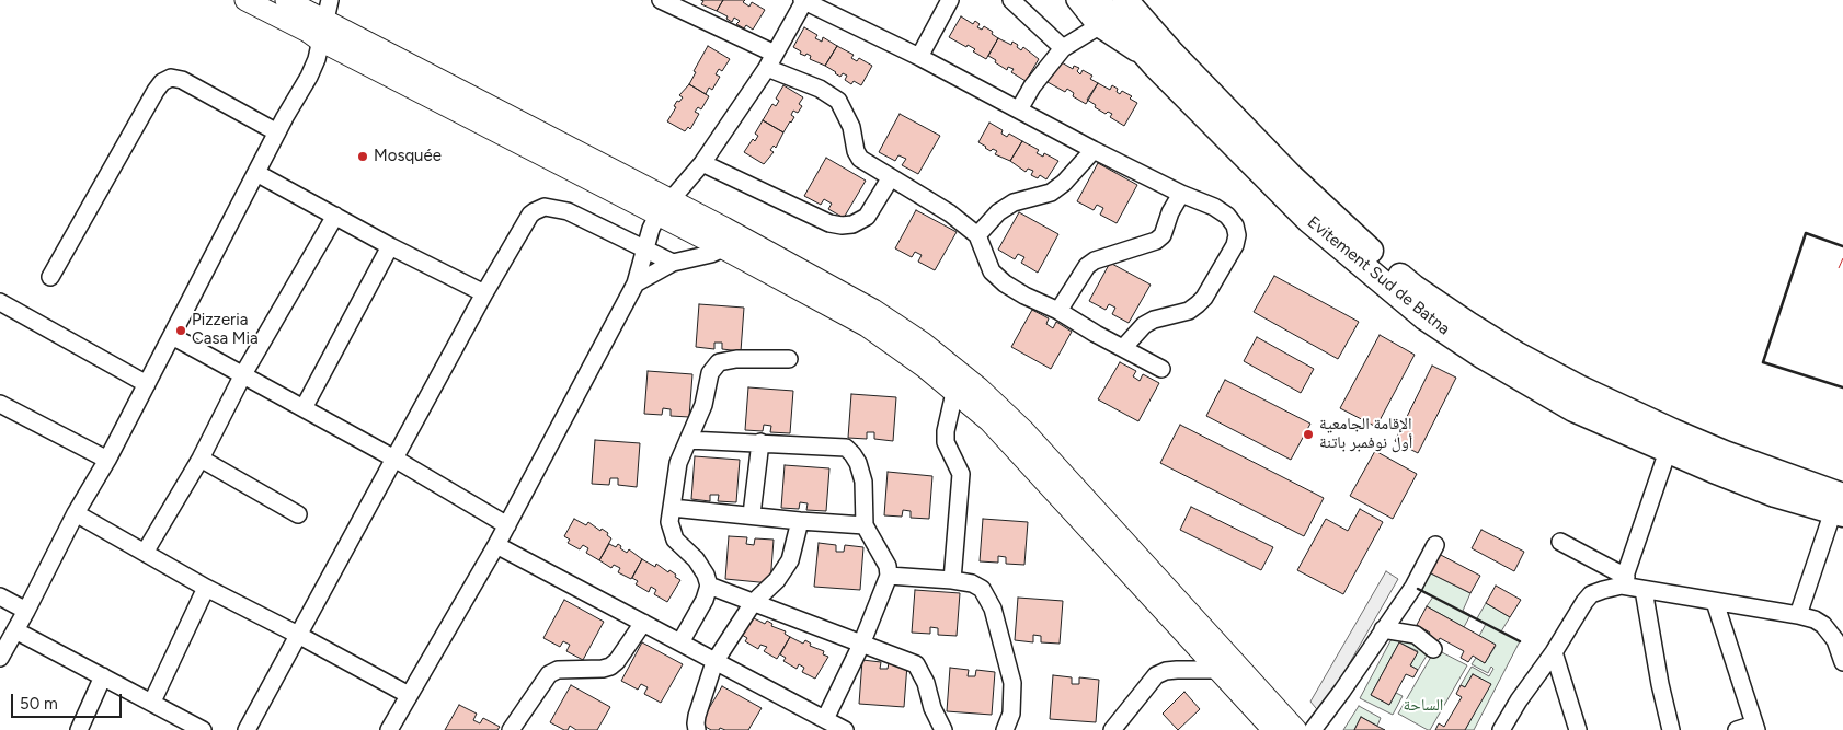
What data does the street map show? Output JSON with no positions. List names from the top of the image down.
{
  "streets": {
    "highway": ["Evitement Sud de Batna"]
  },
  "parks": ["الساحة"],
  "places": ["Mosquée", "Pizzeria Casa Mia", "الإقامة الجامعية أول نوفمبر باتنة"],
  "scale_bar": "50 m"
}
